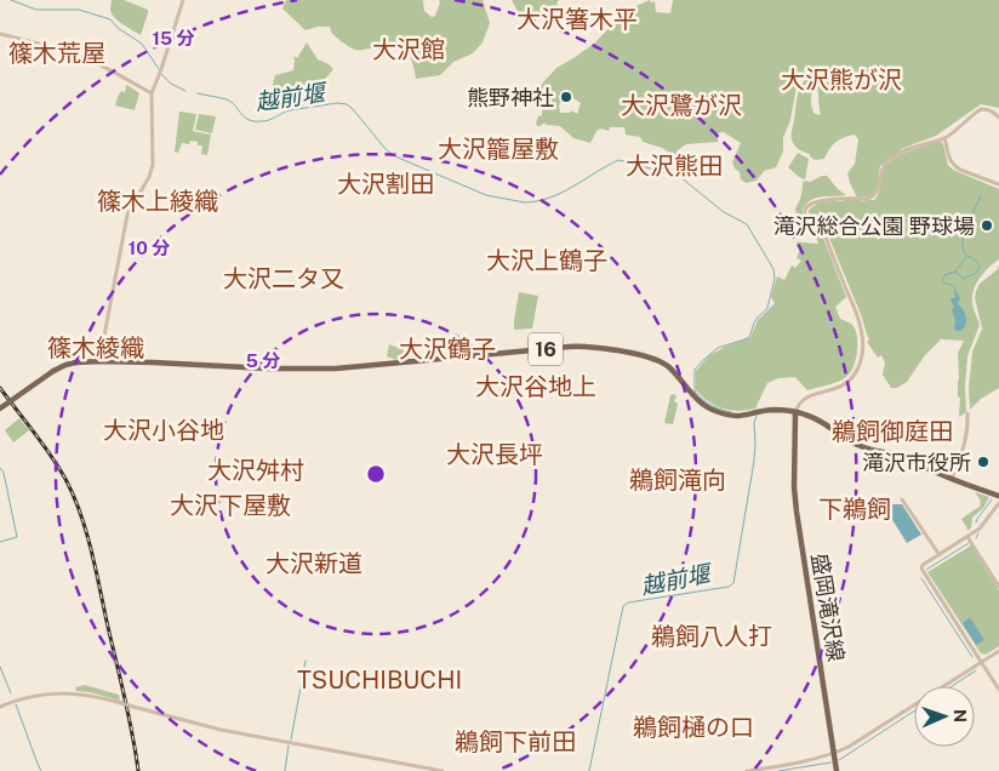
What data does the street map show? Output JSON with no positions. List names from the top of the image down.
{
  "streets": {
    "main road": ["16", "盛岡滝沢線"]
  },
  "crossings": [
    ["16", "盛岡滝沢線"]
  ],
  "districts": [
    "大沢箸木平",
    "大沢館",
    "篠木荒屋",
    "大沢熊が沢",
    "大沢鷺が沢",
    "大沢籠屋敷",
    "大沢熊田",
    "大沢割田",
    "篠木上綾織",
    "大沢上鶴子",
    "大沢二タ又",
    "篠木綾織",
    "大沢鶴子",
    "大沢谷地上",
    "大沢小谷地",
    "鵜飼御庭田",
    "大沢長坪",
    "大沢舛村",
    "鵜飼滝向",
    "大沢下屋敷",
    "下鵜飼",
    "大沢新道",
    "鵜飼八人打",
    "TSUCHIBUCHI",
    "鵜飼樋の口",
    "鵜飼下前田"
  ],
  "water": ["越前堰"],
  "places": ["熊野神社", "滝沢総合公園 野球場", "滝沢市役所"],
  "north": "right",
  "rings": ["15 分", "10 分", "5 分"]
}
